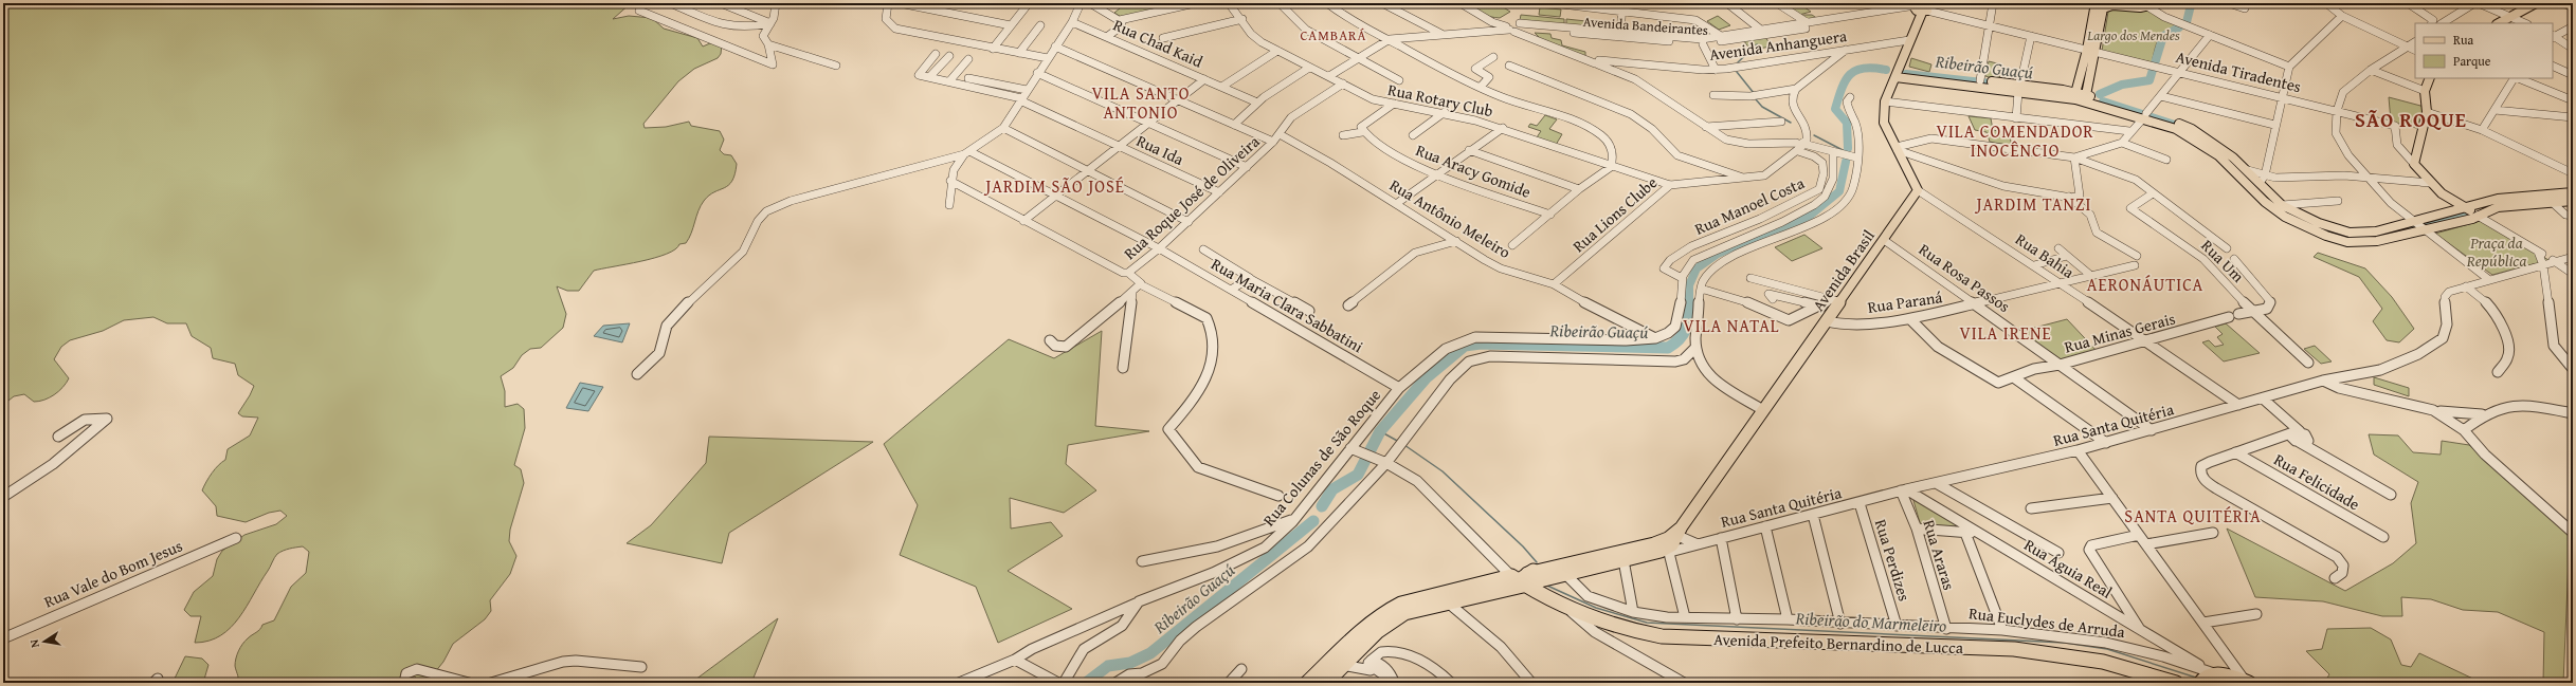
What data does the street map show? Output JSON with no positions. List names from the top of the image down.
{
  "streets": {
    "highway": ["Avenida Prefeito Bernardino de Lucca"],
    "main road": ["Avenida Brasil"],
    "street": [
      "Avenida Bandeirantes",
      "Rua Chad Kaid",
      "Avenida Anhanguera",
      "Avenida Tiradentes",
      "Rua Rotary Club",
      "Rua Ida",
      "Rua Aracy Gomide",
      "Rua Roque José de Oliveira",
      "Rua Manoel Costa",
      "Rua Lions Clube",
      "Rua Antônio Meleiro",
      "Rua Bahia",
      "Rua Um",
      "Rua Rosa Passos",
      "Rua Paraná",
      "Rua Maria Clara Sabbatini",
      "Rua Minas Gerais",
      "Rua Santa Quitéria",
      "Rua Colunas de São Roque",
      "Rua Felicidade",
      "Rua Araras",
      "Rua Perdizes",
      "Rua Águia Real",
      "Rua Vale do Bom Jesus",
      "Rua Euclydes de Arruda"
    ]
  },
  "crossings": [
    ["Avenida Bandeirantes", "Avenida Tiradentes"],
    ["Rua Rotary Club", "Rua Roque José de Oliveira"],
    ["Rua Rotary Club", "Rua Lions Clube"],
    ["Rua Ida", "Rua Roque José de Oliveira"],
    ["Rua Roque José de Oliveira", "Rua Antônio Meleiro"],
    ["Rua Roque José de Oliveira", "Rua Maria Clara Sabbatini"],
    ["Rua Manoel Costa", "Rua Lions Clube"],
    ["Rua Lions Clube", "Rua Antônio Meleiro"],
    ["Rua Antônio Meleiro", "Rua Colunas de São Roque"],
    ["Rua Bahia", "Avenida Brasil"],
    ["Rua Bahia", "Rua Paraná"],
    ["Rua Bahia", "Rua Minas Gerais"],
    ["Rua Bahia", "Rua Santa Quitéria"],
    ["Avenida Brasil", "Rua Rosa Passos"],
    ["Avenida Brasil", "Rua Paraná"],
    ["Avenida Brasil", "Rua Santa Quitéria"],
    ["Rua Rosa Passos", "Rua Paraná"],
    ["Rua Rosa Passos", "Rua Minas Gerais"],
    ["Rua Rosa Passos", "Rua Santa Quitéria"],
    ["Rua Paraná", "Rua Minas Gerais"],
    ["Rua Maria Clara Sabbatini", "Rua Colunas de São Roque"],
    ["Rua Santa Quitéria", "Rua Araras"],
    ["Rua Santa Quitéria", "Rua Perdizes"],
    ["Rua Santa Quitéria", "Rua Águia Real"],
    ["Rua Araras", "Rua Águia Real"],
    ["Rua Araras", "Rua Euclydes de Arruda"],
    ["Rua Perdizes", "Rua Euclydes de Arruda"],
    ["Rua Águia Real", "Rua Euclydes de Arruda"]
  ],
  "districts": [
    "CAMBARÁ",
    "VILA SANTO ANTONIO",
    "SÃO ROQUE",
    "VILA COMENDADOR INOCÊNCIO",
    "JARDIM SÃO JOSÉ",
    "JARDIM TANZI",
    "AERONÁUTICA",
    "VILA NATAL",
    "VILA IRENE",
    "SANTA QUITÉRIA"
  ],
  "water": ["Ribeirão Guaçú", "Ribeirão do Marmeleiro"],
  "parks": ["Largo dos Mendes", "Praça da República"],
  "legend": ["Rua", "Parque"],
  "north": "left"
}
